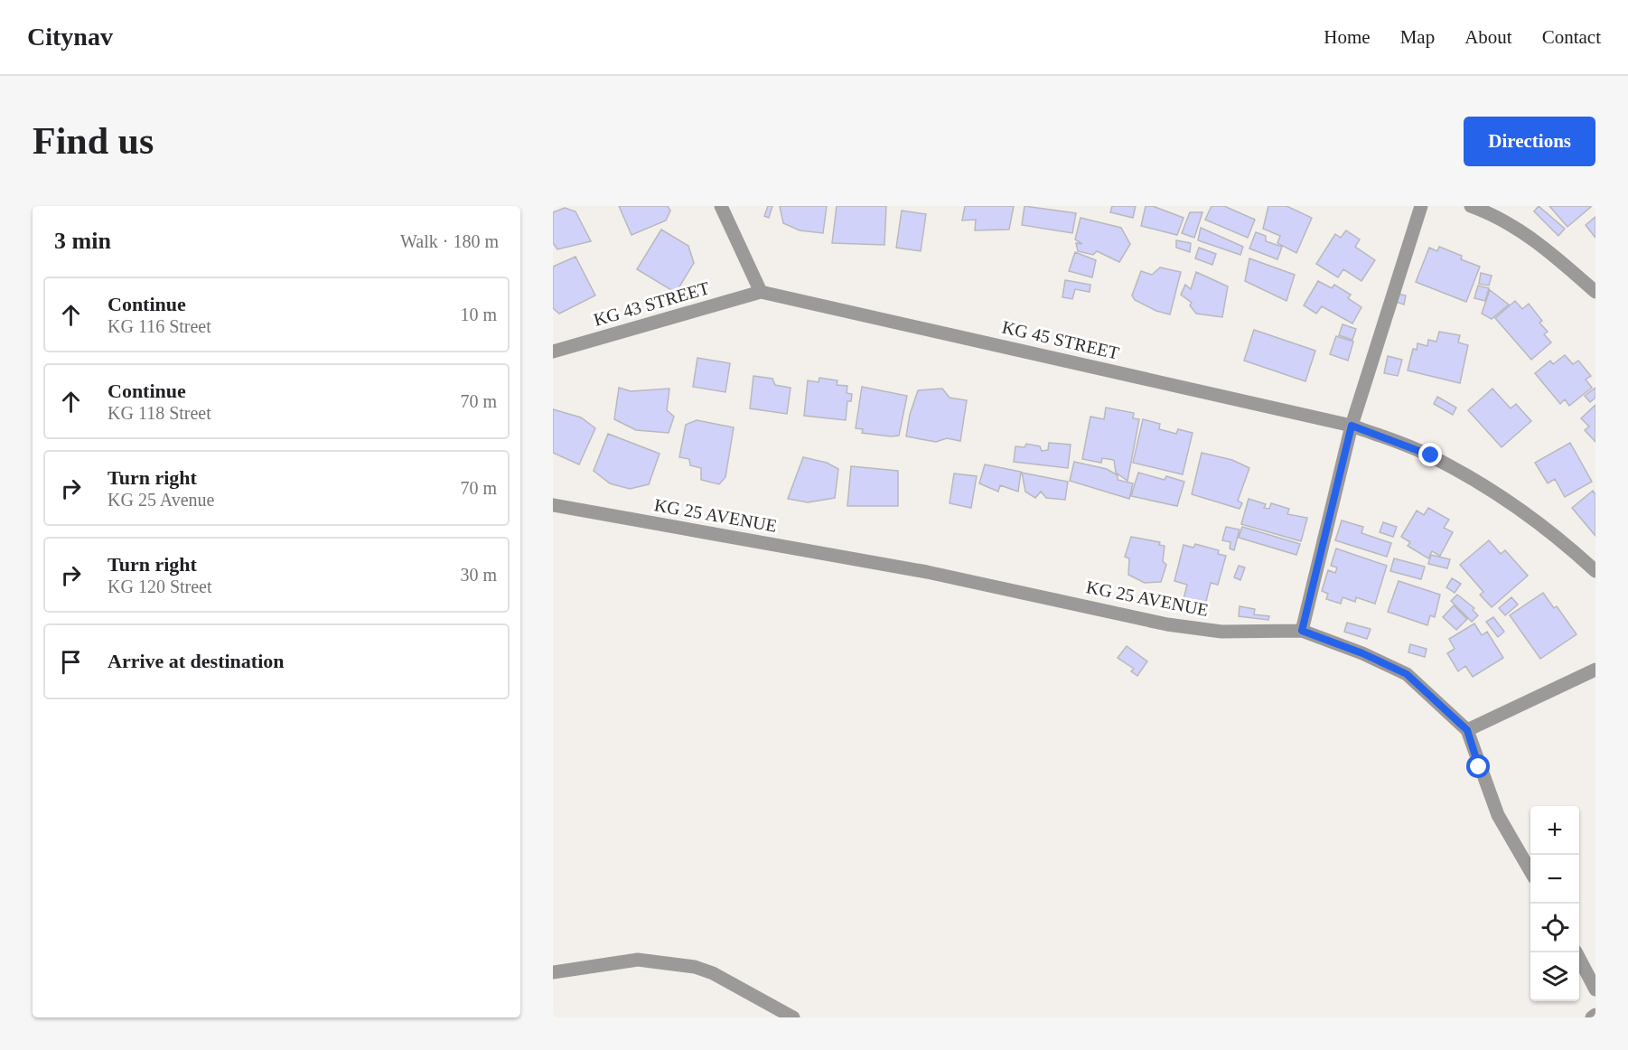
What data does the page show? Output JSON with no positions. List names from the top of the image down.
{
  "streets": {
    "street": ["KG 43 STREET", "KG 45 STREET", "KG 25 AVENUE"]
  },
  "crossings": [
    ["KG 43 STREET", "KG 45 STREET"]
  ],
  "page": {
    "header": "Citynav",
    "nav": [
      "Home",
      "Map",
      "About",
      "Contact"
    ],
    "buttons": "Directions",
    "title": "Find us",
    "heading": ["3 min", "Walk · 180 m"],
    "list": [
      ["Continue", "KG 116 Street", "10 m"],
      ["Continue", "KG 118 Street", "70 m"],
      ["Turn right", "KG 25 Avenue", "70 m"],
      ["Turn right", "KG 120 Street", "30 m"],
      "Arrive at destination"
    ],
    "map_buttons": ["+", "−"]
  }
}
